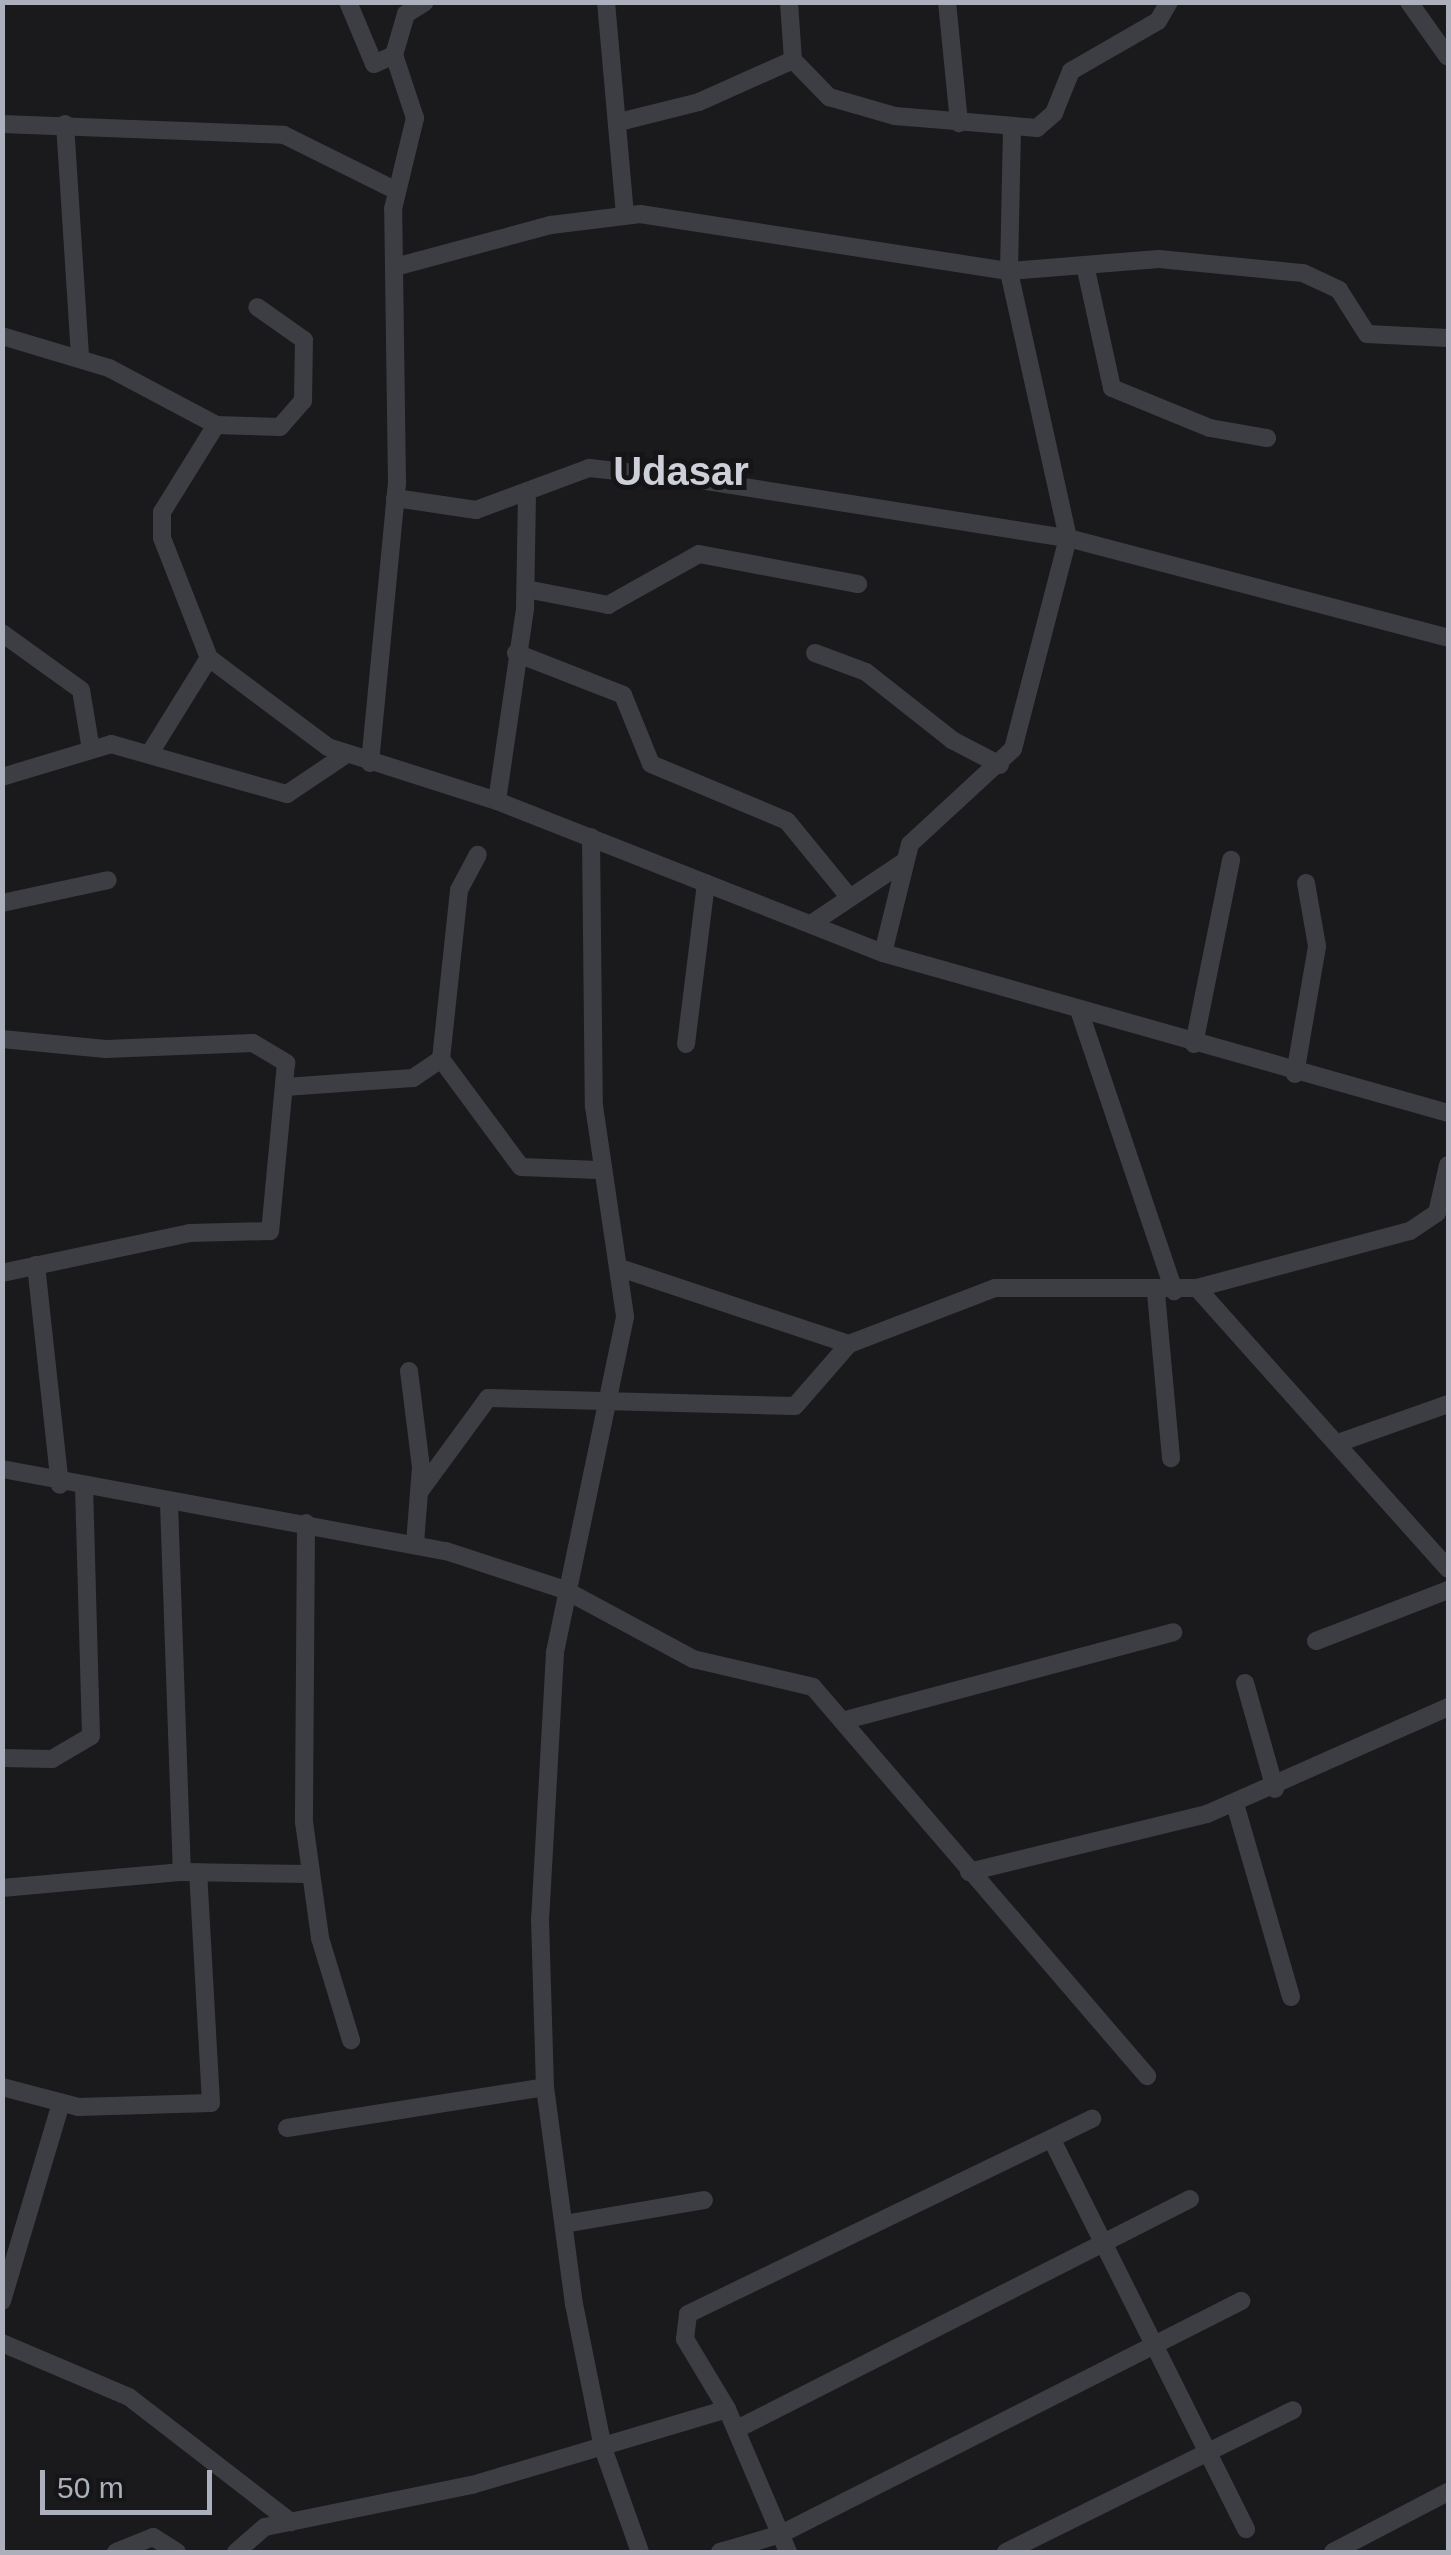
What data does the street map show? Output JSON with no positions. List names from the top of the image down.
{
  "districts": ["Udasar"],
  "scale_bar": "50 m"
}
